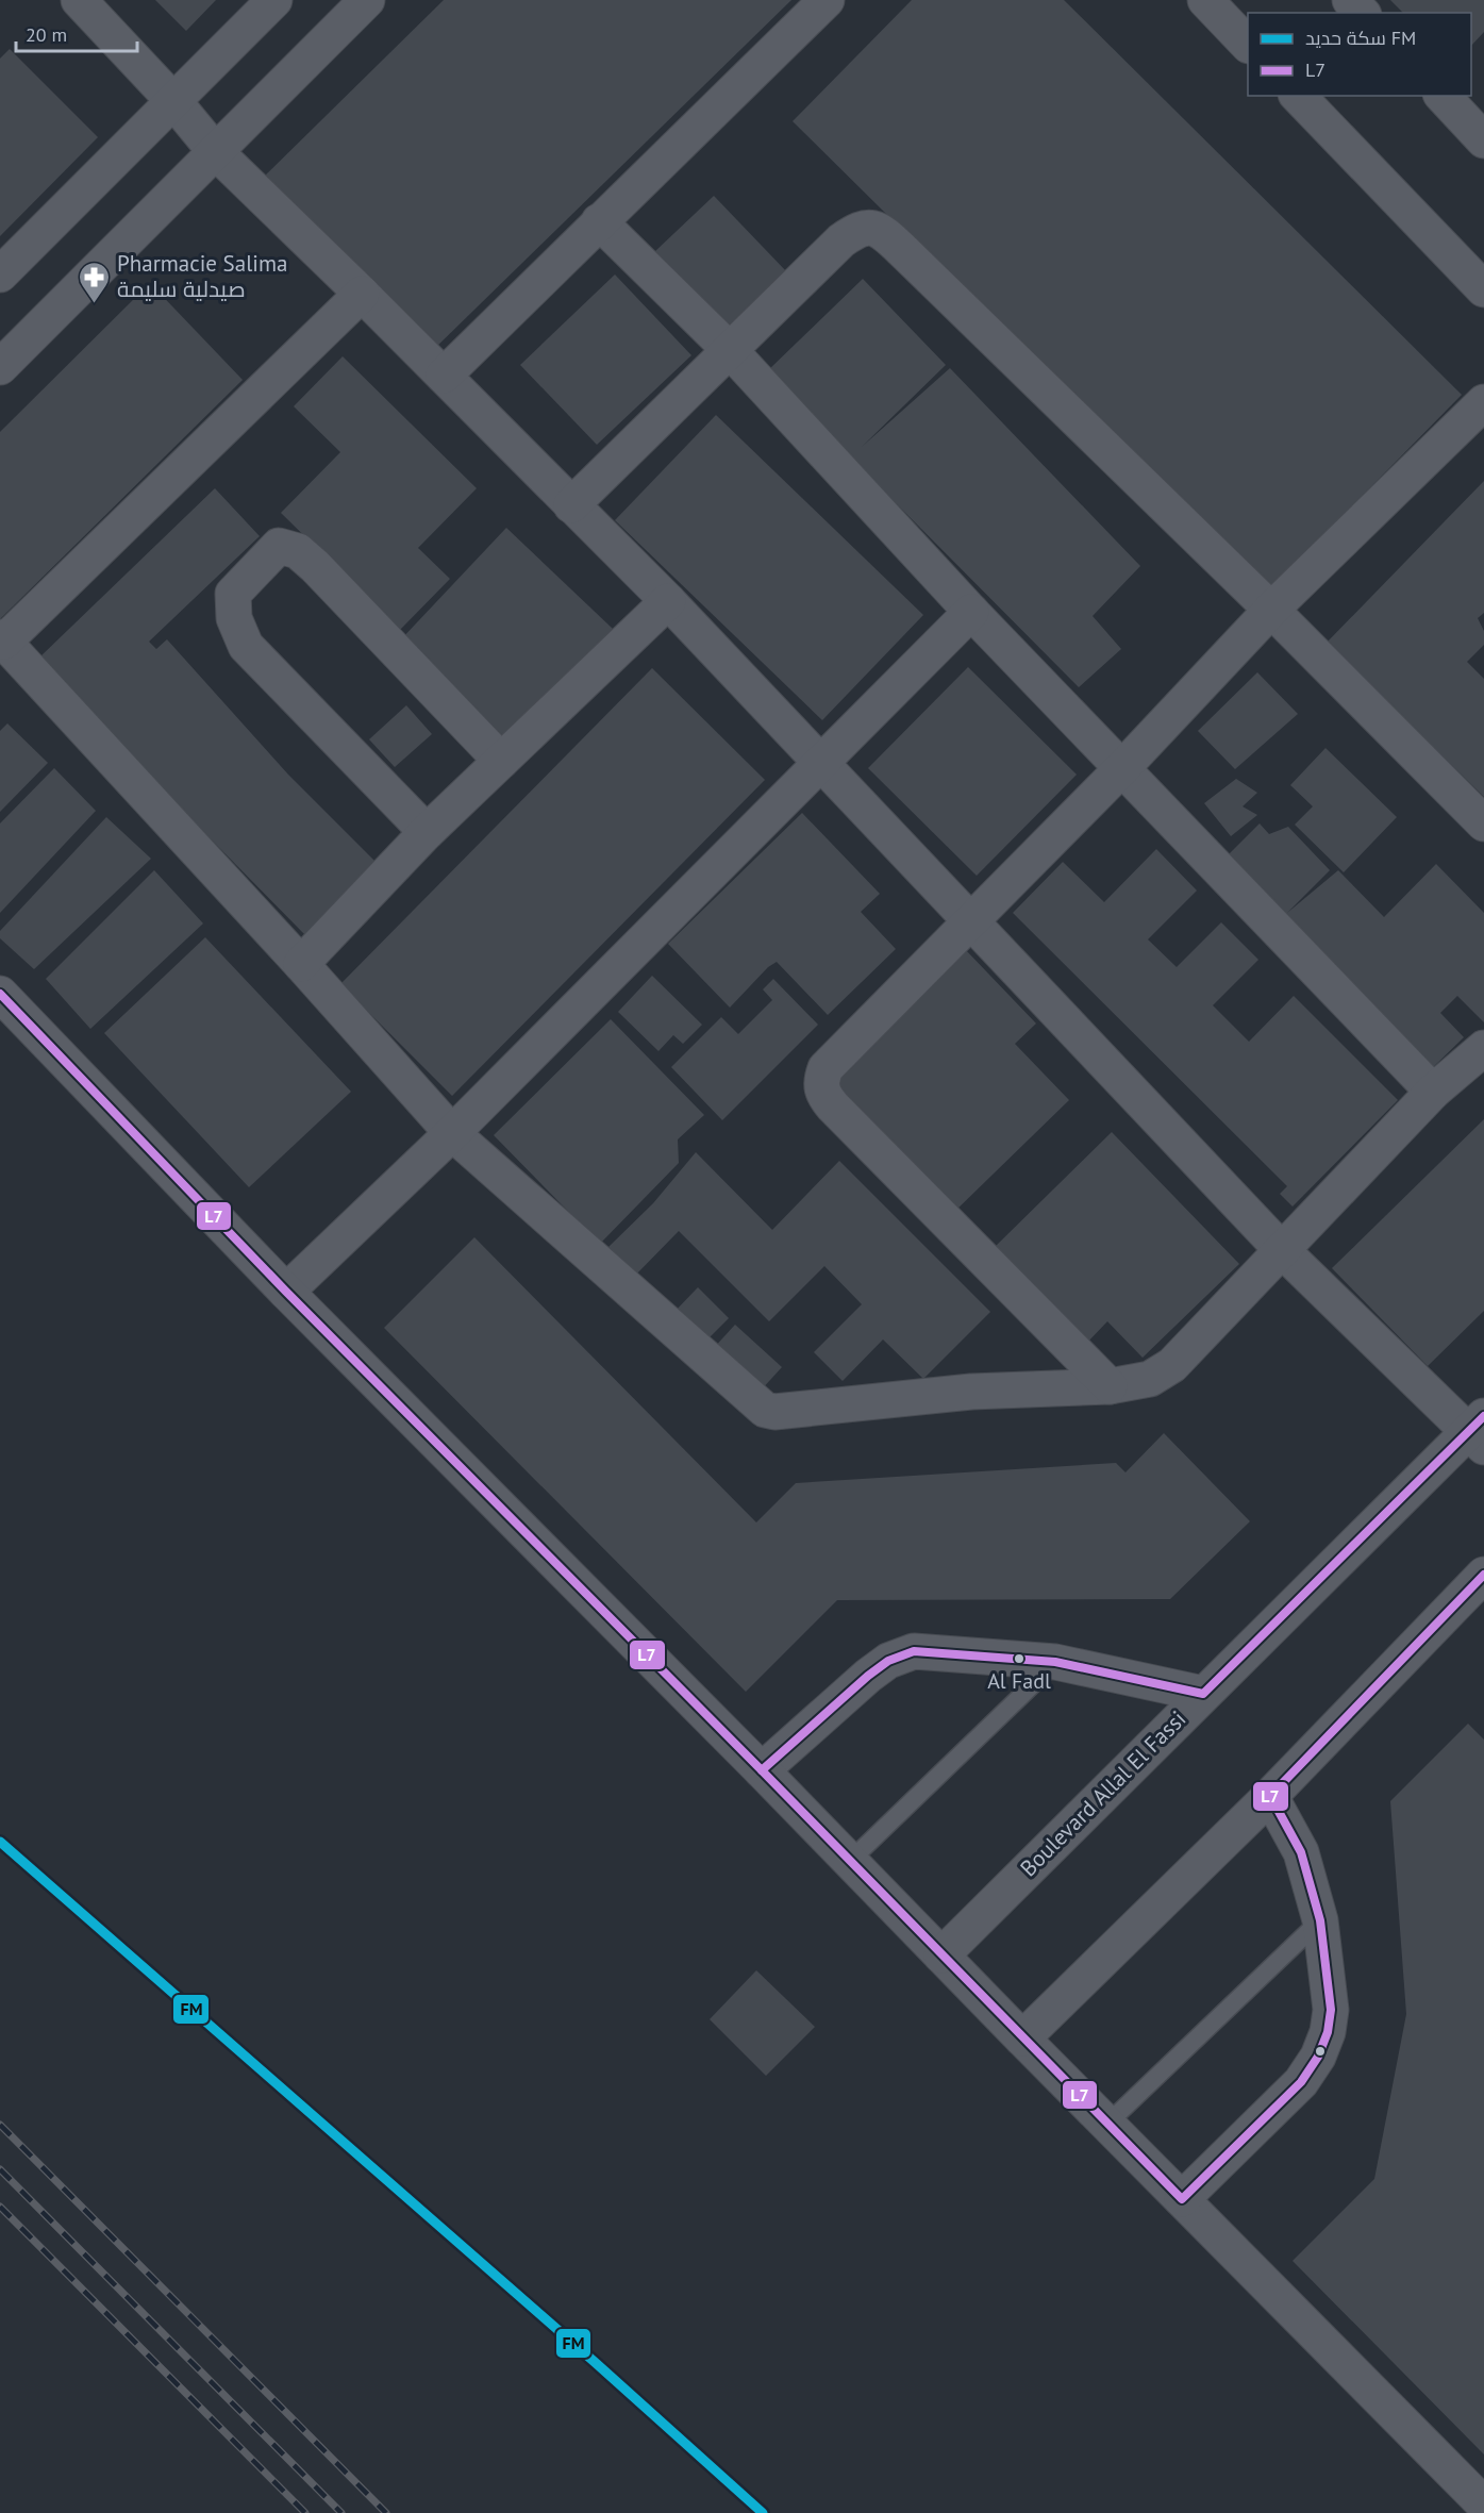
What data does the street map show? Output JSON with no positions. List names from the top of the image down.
{
  "streets": {
    "street": ["Boulevard Allal El Fassi"]
  },
  "places": {
    "pharmacy": ["Pharmacie Salima صيدلية سليمة"],
    "other": ["Al Fadl"]
  },
  "lines": ["transit line L7", "rail line FM"],
  "legend": ["سكة حديد FM", "L7"],
  "scale_bar": "20 m"
}
